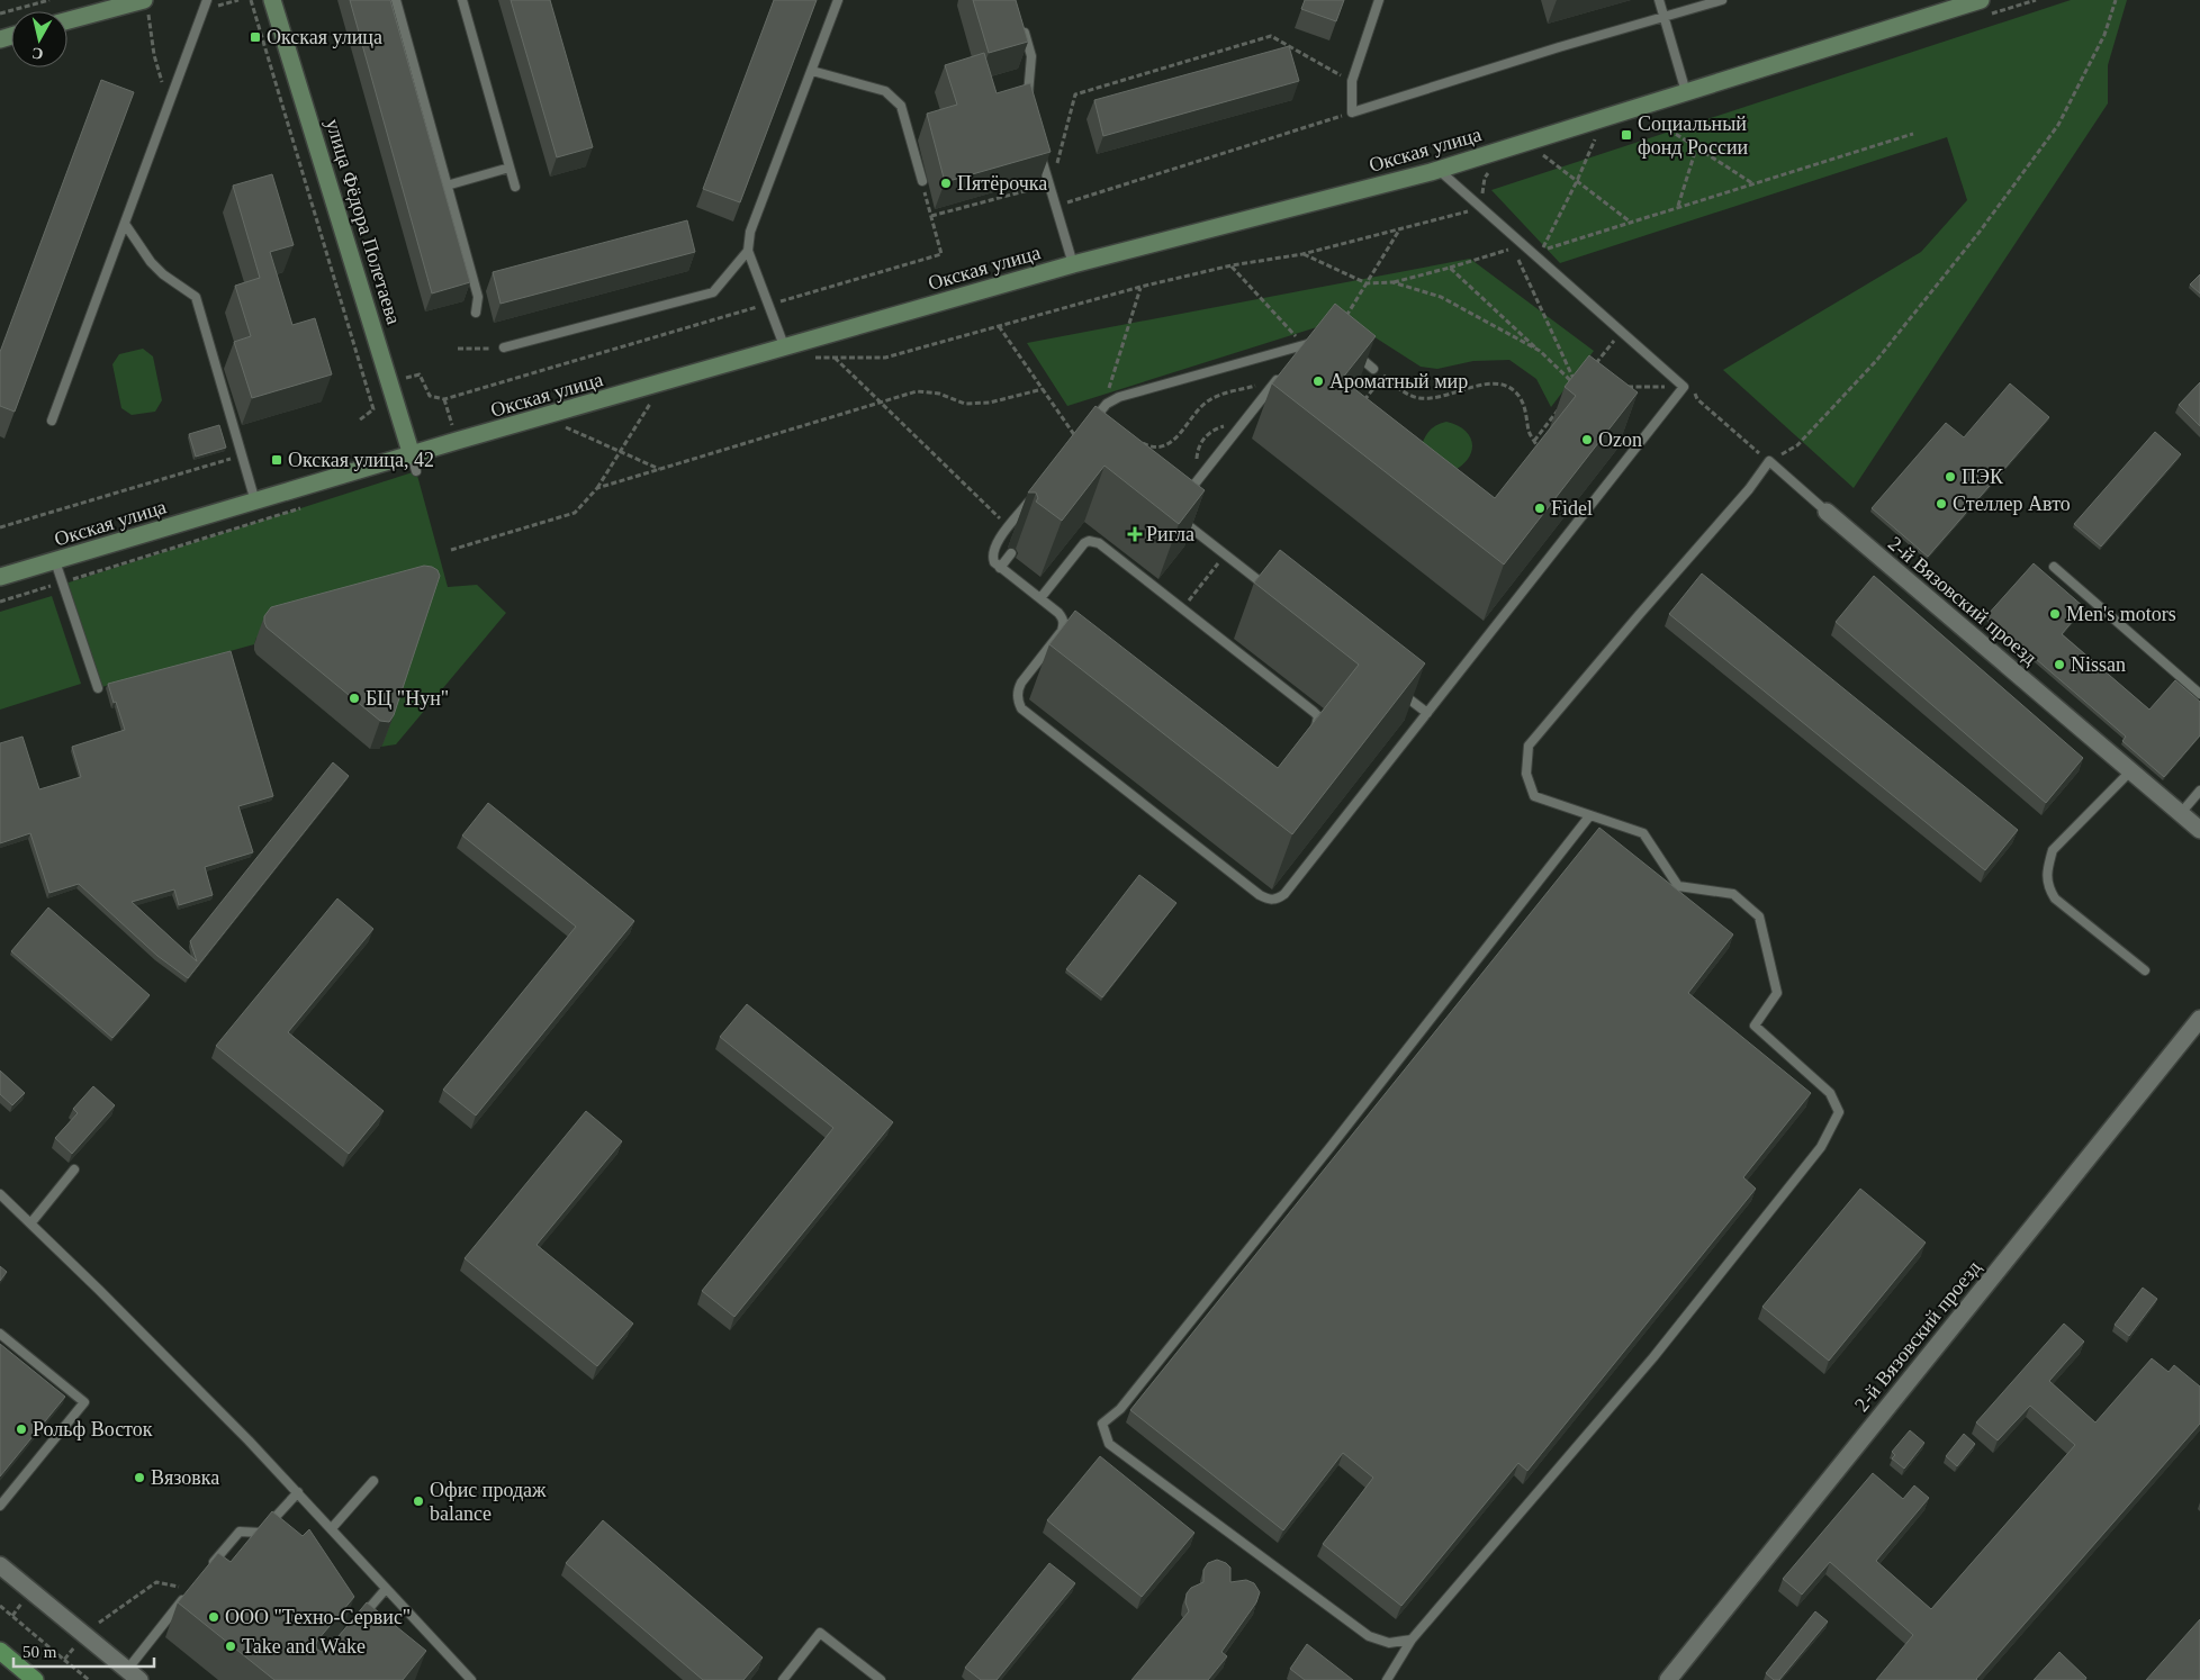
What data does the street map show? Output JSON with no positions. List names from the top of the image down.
{
  "streets": {
    "main road": ["Окская улица", "улица Фёдора Полетаева"],
    "street": ["2-й Вязовский проезд"]
  },
  "crossings": [
    ["Окская улица", "улица Фёдора Полетаева"]
  ],
  "places": {
    "transit": ["Окская улица", "Социальный фонд России", "Окская улица, 42"],
    "other": [
      "Пятёрочка",
      "Ароматный мир",
      "Ozon",
      "ПЭК",
      "Стеллер Авто",
      "Fidel",
      "Men's motors",
      "Nissan",
      "БЦ \"Нун\"",
      "Рольф Восток",
      "Вязовка",
      "Офис продаж balance",
      "ООО \"Техно-Сервис\"",
      "Take and Wake"
    ],
    "health": ["Ригла"]
  },
  "scale_bar": "50 m",
  "north": "bottom"
}
